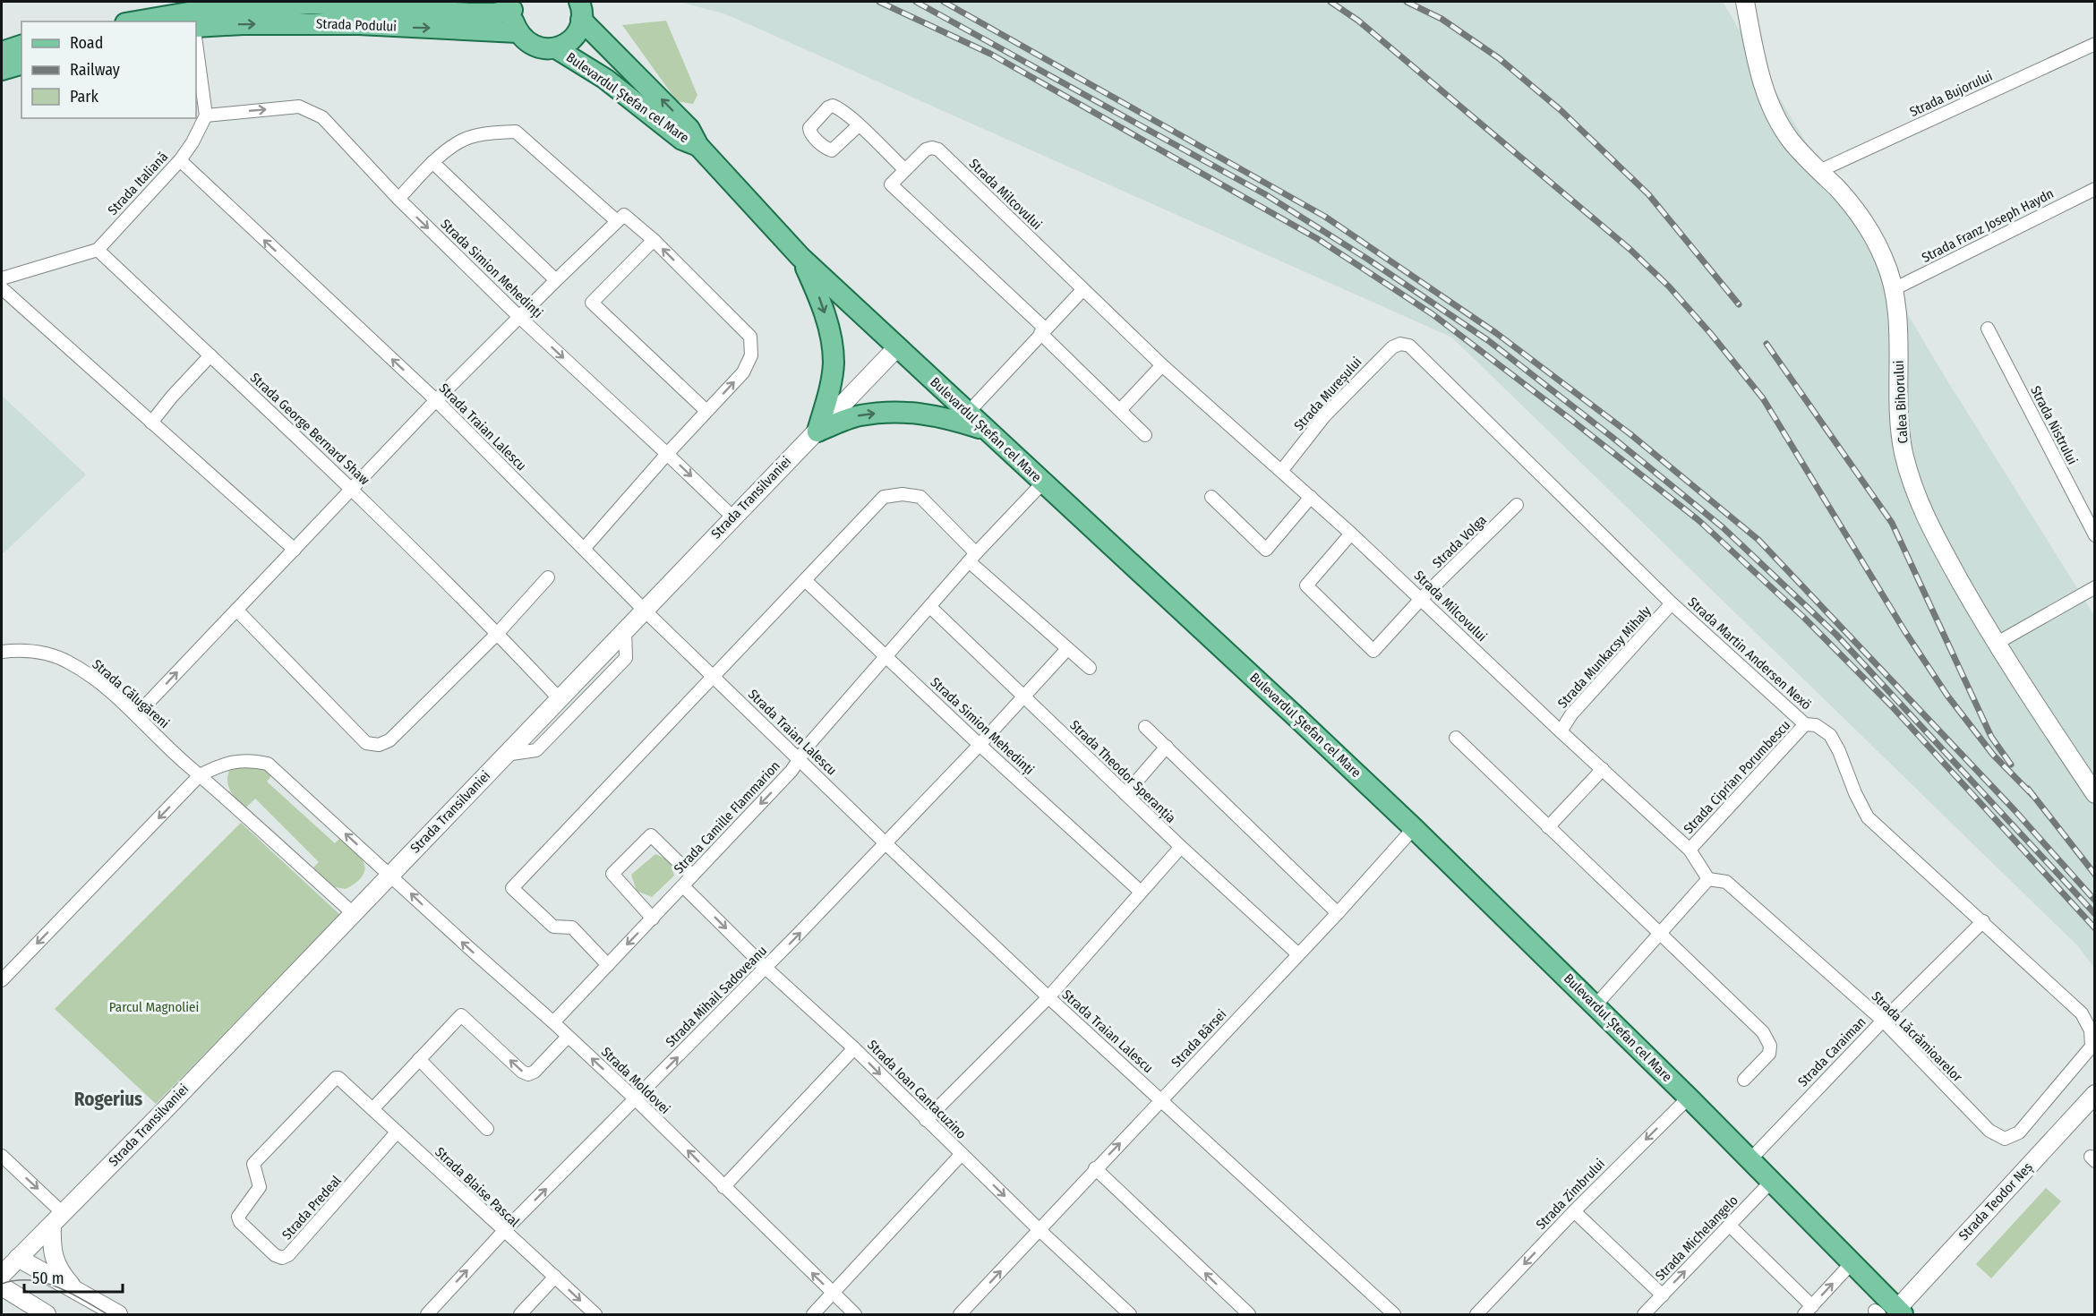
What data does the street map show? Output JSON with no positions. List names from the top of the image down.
{
  "streets": {
    "main road": [
      "Strada Podului",
      "Bulevardul Ștefan cel Mare",
      "Calea Bihorului",
      "Strada Transilvaniei",
      "Strada Teodor Neș"
    ],
    "street": [
      "Strada Bujorului",
      "Strada Italiană",
      "Strada Milcovului",
      "Strada Franz Joseph Haydn",
      "Strada Simion Mehedinți",
      "Strada Mureșului",
      "Strada Nistrului",
      "Strada Traian Lalescu",
      "Strada George Bernard Shaw",
      "Strada Volga",
      "Strada Martin Andersen Nexö",
      "Strada Munkacsy Mihaly",
      "Strada Călugăreni",
      "Strada Theodor Speranția",
      "Strada Ciprian Porumbescu",
      "Strada Camille Flammarion",
      "Strada Mihail Sadoveanu",
      "Strada Lăcrămioarelor",
      "Strada Bârsei",
      "Strada Caraiman",
      "Strada Moldovei",
      "Strada Ioan Cantacuzino",
      "Strada Blaise Pascal",
      "Strada Zimbrului",
      "Strada Predeal",
      "Strada Michelangelo"
    ]
  },
  "crossings": [
    ["Strada Bujorului", "Calea Bihorului"],
    ["Bulevardul Ștefan cel Mare", "Strada Transilvaniei"],
    ["Bulevardul Ștefan cel Mare", "Strada Camille Flammarion"],
    ["Bulevardul Ștefan cel Mare", "Strada Bârsei"],
    ["Bulevardul Ștefan cel Mare", "Strada Caraiman"],
    ["Bulevardul Ștefan cel Mare", "Strada Zimbrului"],
    ["Bulevardul Ștefan cel Mare", "Strada Teodor Neș"],
    ["Bulevardul Ștefan cel Mare", "Strada Michelangelo"],
    ["Strada Italiană", "Strada Simion Mehedinți"],
    ["Strada Italiană", "Strada Traian Lalescu"],
    ["Strada Italiană", "Strada George Bernard Shaw"],
    ["Strada Milcovului", "Strada Mureșului"],
    ["Strada Milcovului", "Strada Volga"],
    ["Strada Milcovului", "Strada Munkacsy Mihaly"],
    ["Strada Milcovului", "Strada Ciprian Porumbescu"],
    ["Strada Milcovului", "Strada Lăcrămioarelor"],
    ["Strada Franz Joseph Haydn", "Calea Bihorului"],
    ["Strada Simion Mehedinți", "Strada Transilvaniei"],
    ["Strada Simion Mehedinți", "Strada Camille Flammarion"],
    ["Strada Simion Mehedinți", "Strada Mihail Sadoveanu"],
    ["Strada Mureșului", "Strada Martin Andersen Nexö"],
    ["Strada Traian Lalescu", "Strada Transilvaniei"],
    ["Strada Traian Lalescu", "Strada Camille Flammarion"],
    ["Strada Traian Lalescu", "Strada Mihail Sadoveanu"],
    ["Strada Traian Lalescu", "Strada Bârsei"],
    ["Strada George Bernard Shaw", "Strada Transilvaniei"],
    ["Strada Transilvaniei", "Strada Călugăreni"],
    ["Strada Transilvaniei", "Strada Moldovei"],
    ["Strada Martin Andersen Nexö", "Strada Munkacsy Mihaly"],
    ["Strada Martin Andersen Nexö", "Strada Ciprian Porumbescu"],
    ["Strada Martin Andersen Nexö", "Strada Lăcrămioarelor"],
    ["Strada Martin Andersen Nexö", "Strada Caraiman"],
    ["Strada Theodor Speranția", "Strada Camille Flammarion"],
    ["Strada Theodor Speranția", "Strada Mihail Sadoveanu"],
    ["Strada Theodor Speranția", "Strada Bârsei"],
    ["Strada Camille Flammarion", "Strada Moldovei"],
    ["Strada Camille Flammarion", "Strada Ioan Cantacuzino"],
    ["Strada Mihail Sadoveanu", "Strada Moldovei"],
    ["Strada Mihail Sadoveanu", "Strada Ioan Cantacuzino"],
    ["Strada Mihail Sadoveanu", "Strada Blaise Pascal"],
    ["Strada Lăcrămioarelor", "Strada Caraiman"],
    ["Strada Bârsei", "Strada Ioan Cantacuzino"],
    ["Strada Blaise Pascal", "Strada Predeal"]
  ],
  "one_way": [
    "Strada Simion Mehedinți",
    "Strada Mihail Sadoveanu",
    "Strada Moldovei",
    "Strada Ioan Cantacuzino",
    "Strada Zimbrului",
    "Strada Michelangelo"
  ],
  "districts": ["Rogerius"],
  "parks": ["Parcul Magnoliei"],
  "legend": ["Road", "Railway", "Park"],
  "scale_bar": "50 m"
}
